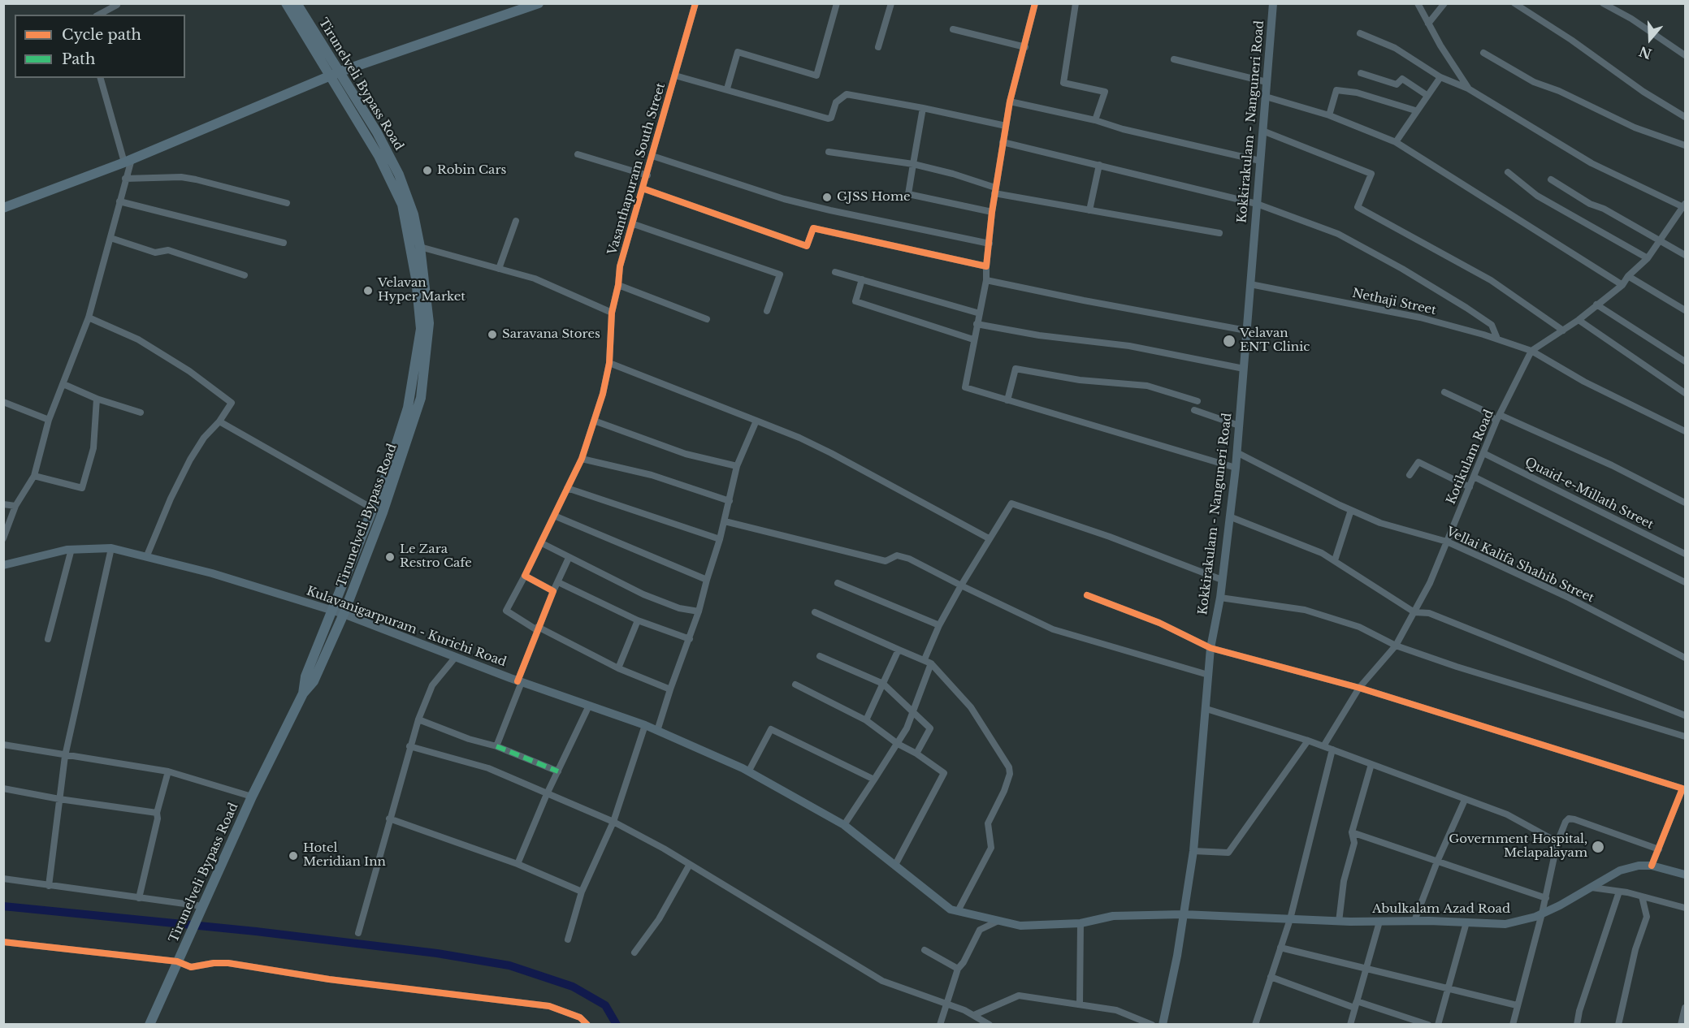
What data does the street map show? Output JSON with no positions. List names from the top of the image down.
{
  "streets": {
    "main road": [
      "Tirunelveli Bypass Road",
      "Kokkirakulam - Nanguneri Road",
      "Kulavanigarpuram - Kurichi Road",
      "Abulkalam Azad Road"
    ],
    "street": [
      "Vasanthapuram South Street",
      "Nethaji Street",
      "Kotikulam Road",
      "Quaid-e-Millath Street",
      "Vellai Kalifa Shahib Street"
    ]
  },
  "crossings": [
    ["Tirunelveli Bypass Road", "Kulavanigarpuram - Kurichi Road"],
    ["Kokkirakulam - Nanguneri Road", "Nethaji Street"],
    ["Kokkirakulam - Nanguneri Road", "Vellai Kalifa Shahib Street"],
    ["Kokkirakulam - Nanguneri Road", "Kulavanigarpuram - Kurichi Road"],
    ["Kokkirakulam - Nanguneri Road", "Abulkalam Azad Road"],
    ["Nethaji Street", "Kotikulam Road"],
    ["Kotikulam Road", "Quaid-e-Millath Street"],
    ["Kotikulam Road", "Vellai Kalifa Shahib Street"],
    ["Kulavanigarpuram - Kurichi Road", "Abulkalam Azad Road"]
  ],
  "places": [
    "Robin Cars",
    "GJSS Home",
    "Velavan Hyper Market",
    "Saravana Stores",
    "Velavan ENT Clinic",
    "Le Zara Restro Cafe",
    "Government Hospital, Melapalayam",
    "Hotel Meridian Inn"
  ],
  "legend": ["Cycle path", "Path"],
  "north": "bottom"
}
